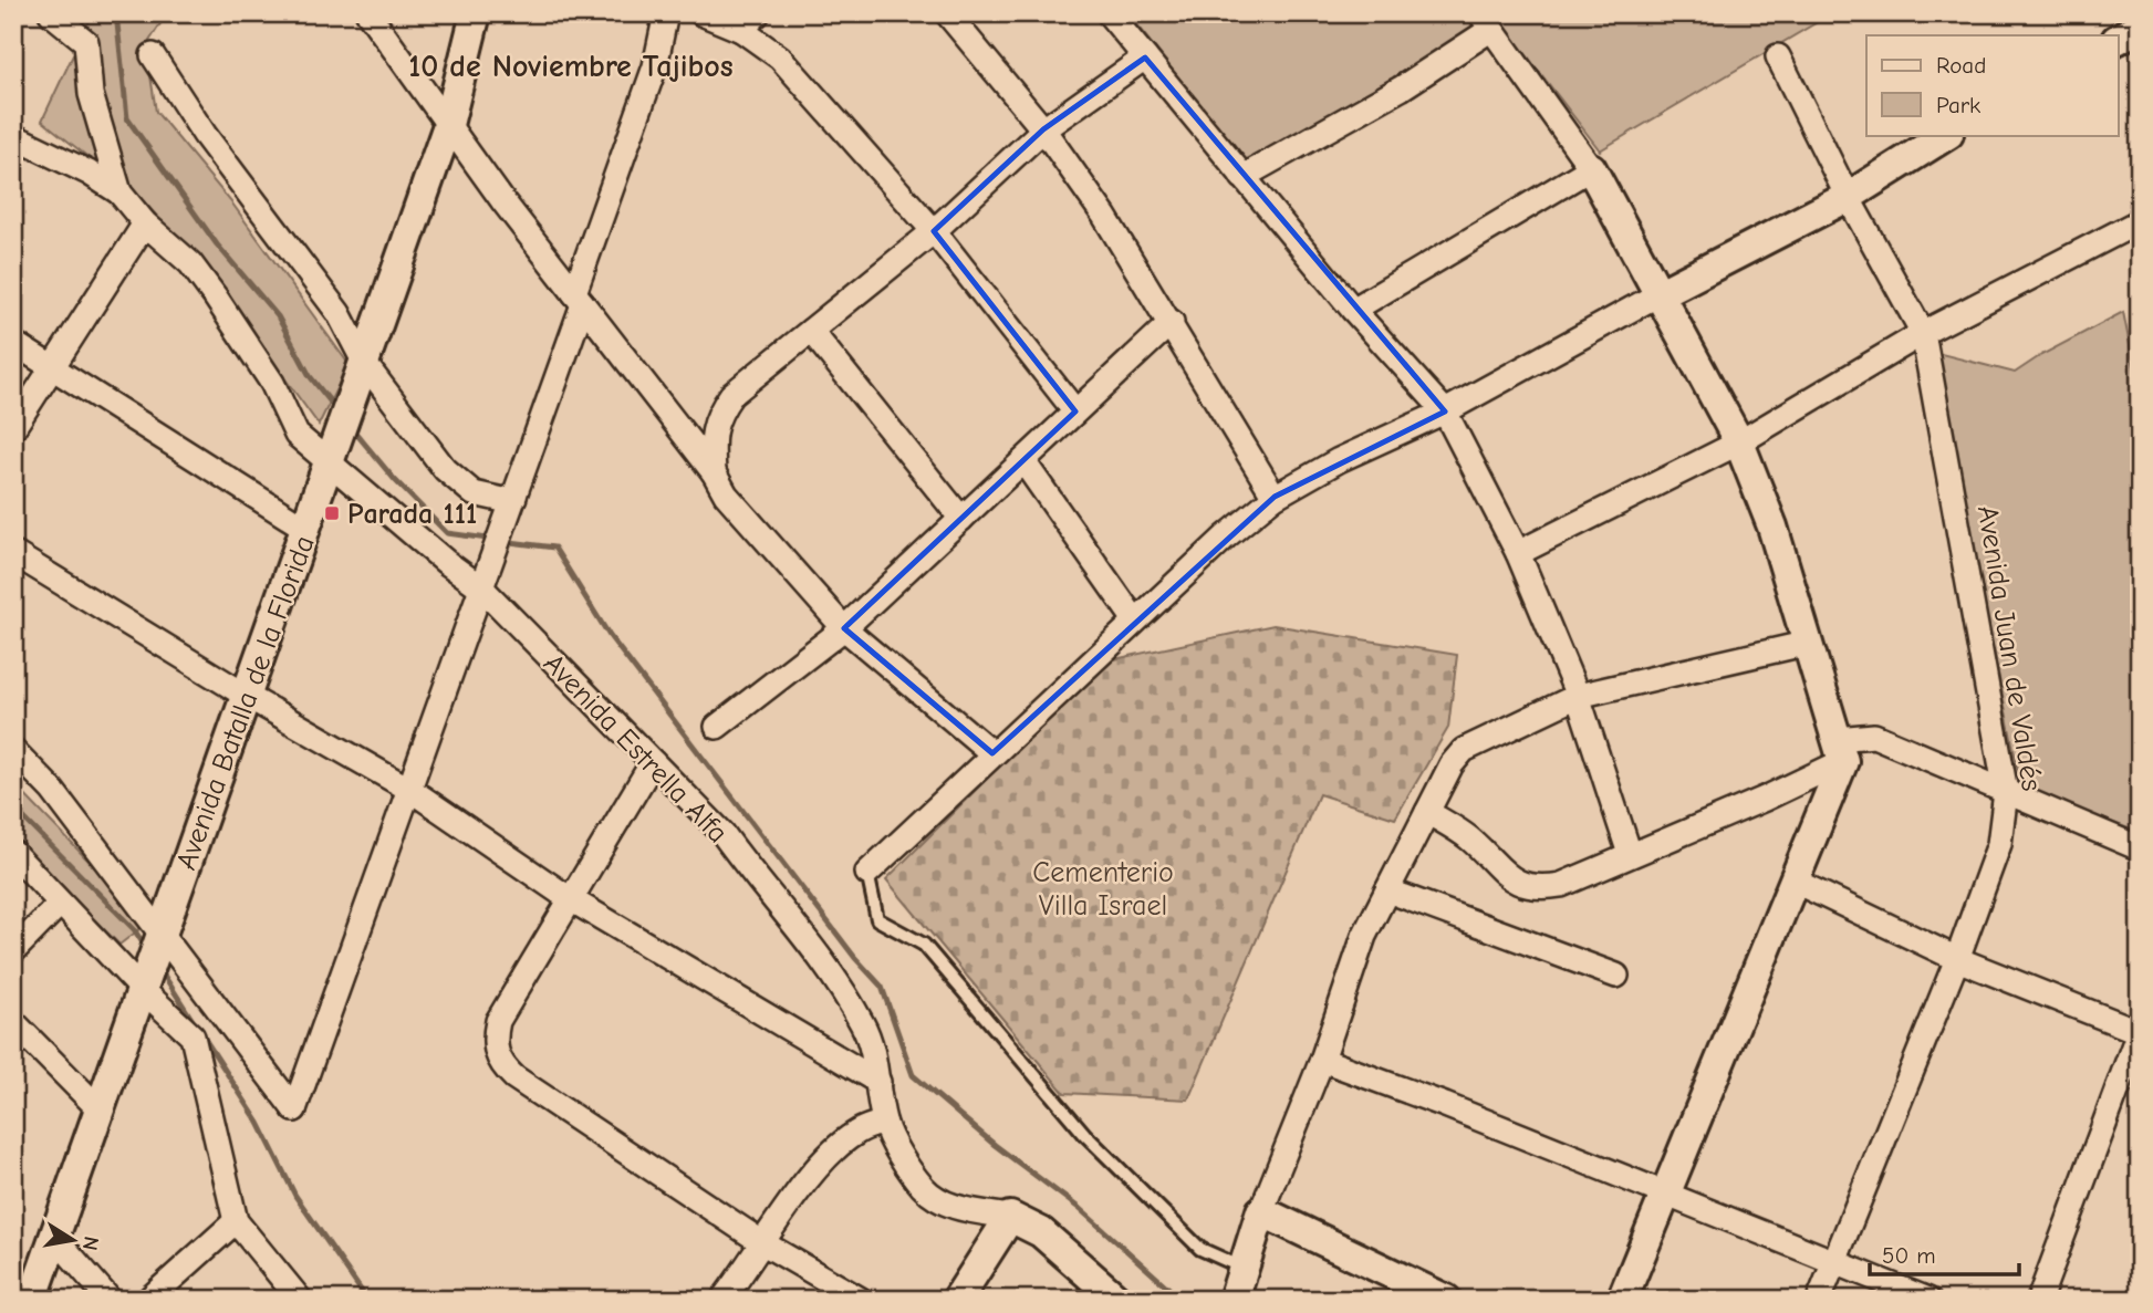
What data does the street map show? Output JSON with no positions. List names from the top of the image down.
{
  "streets": {
    "street": ["Avenida Juan de Valdés", "Avenida Batalla de la Florida", "Avenida Estrella Alfa"]
  },
  "crossings": [
    ["Avenida Batalla de la Florida", "Avenida Estrella Alfa"]
  ],
  "districts": ["10 de Noviembre Tajibos"],
  "parks": ["Cementerio Villa Israel"],
  "places": {
    "transit": ["Parada 111"]
  },
  "legend": ["Road", "Park"],
  "scale_bar": "50 m",
  "north": "right"
}
